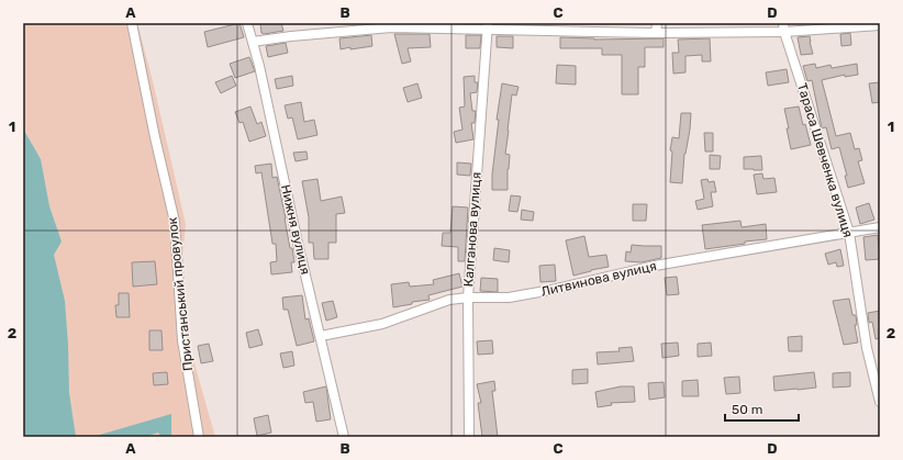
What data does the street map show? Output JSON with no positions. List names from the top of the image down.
{
  "streets": {
    "street": [
      "Тараса Шевченка вулиця",
      "Нижня вулиця",
      "Калганова вулиця",
      "Литвинова вулиця",
      "Пристанський провулок"
    ]
  },
  "crossings": [
    ["Тараса Шевченка вулиця", "Литвинова вулиця"],
    ["Нижня вулиця", "Литвинова вулиця"],
    ["Калганова вулиця", "Литвинова вулиця"]
  ],
  "scale_bar": "50 m",
  "grid": {
    "columns": [
      "A",
      "B",
      "C",
      "D"
    ],
    "rows": ["1", "2"]
  }
}
